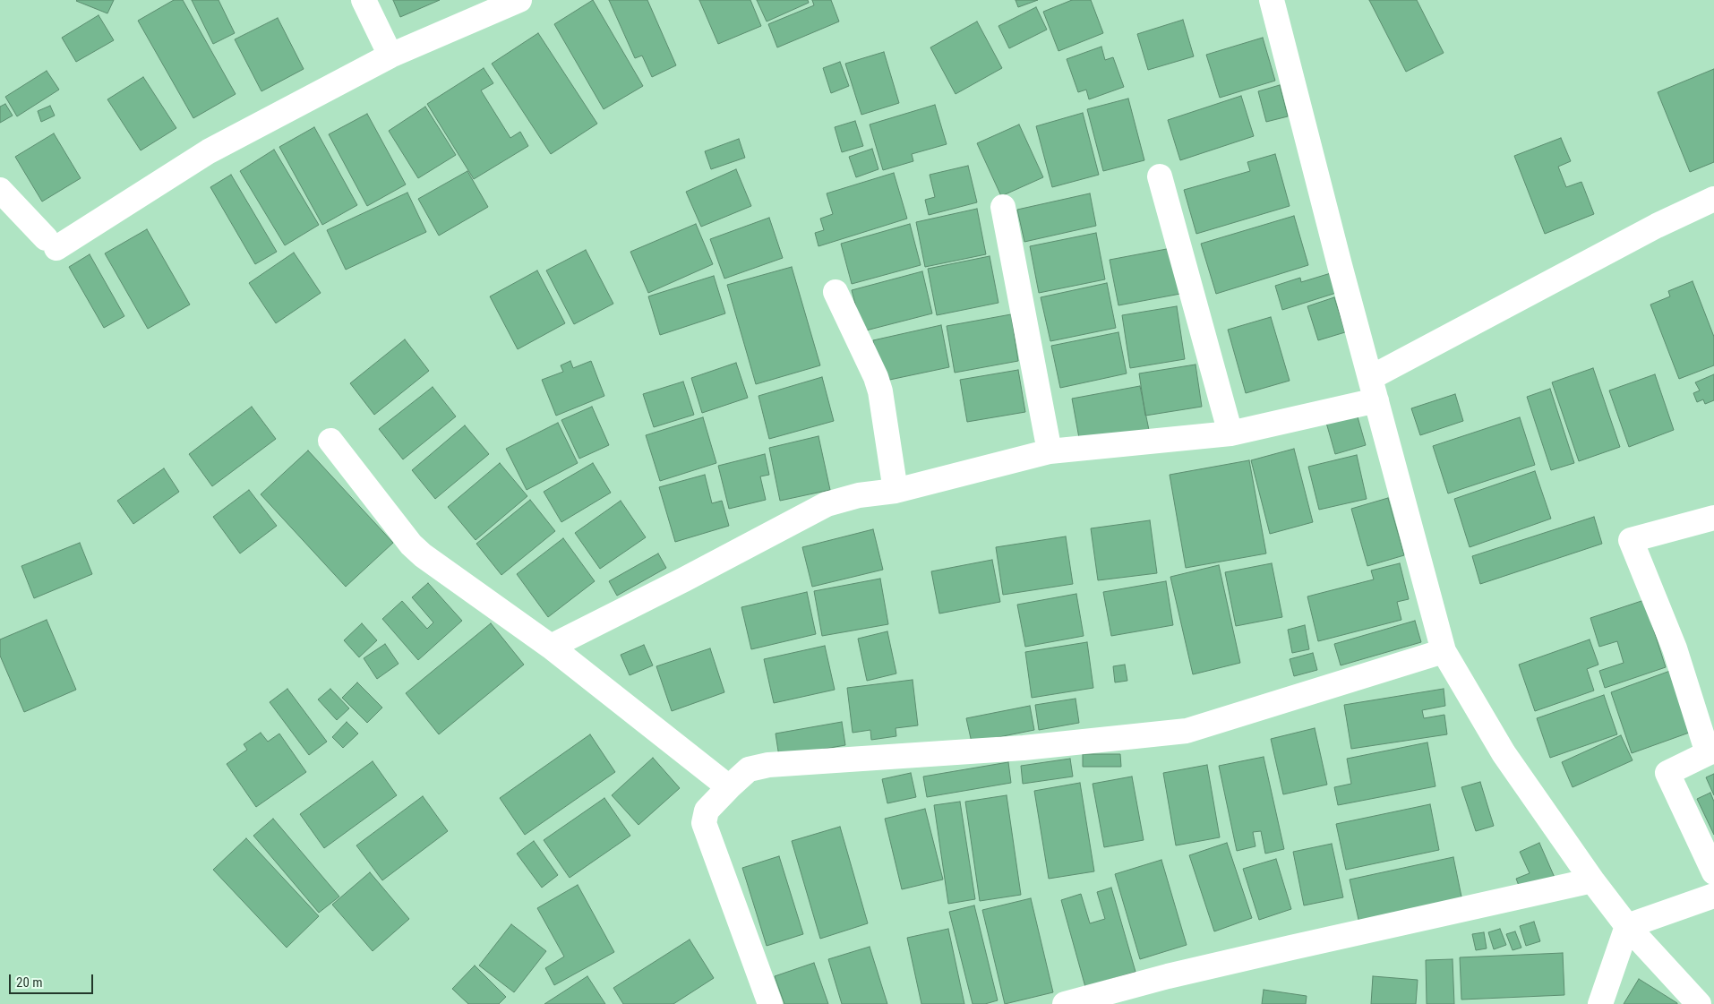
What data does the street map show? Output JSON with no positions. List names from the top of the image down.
{
  "scale_bar": "20 m"
}
